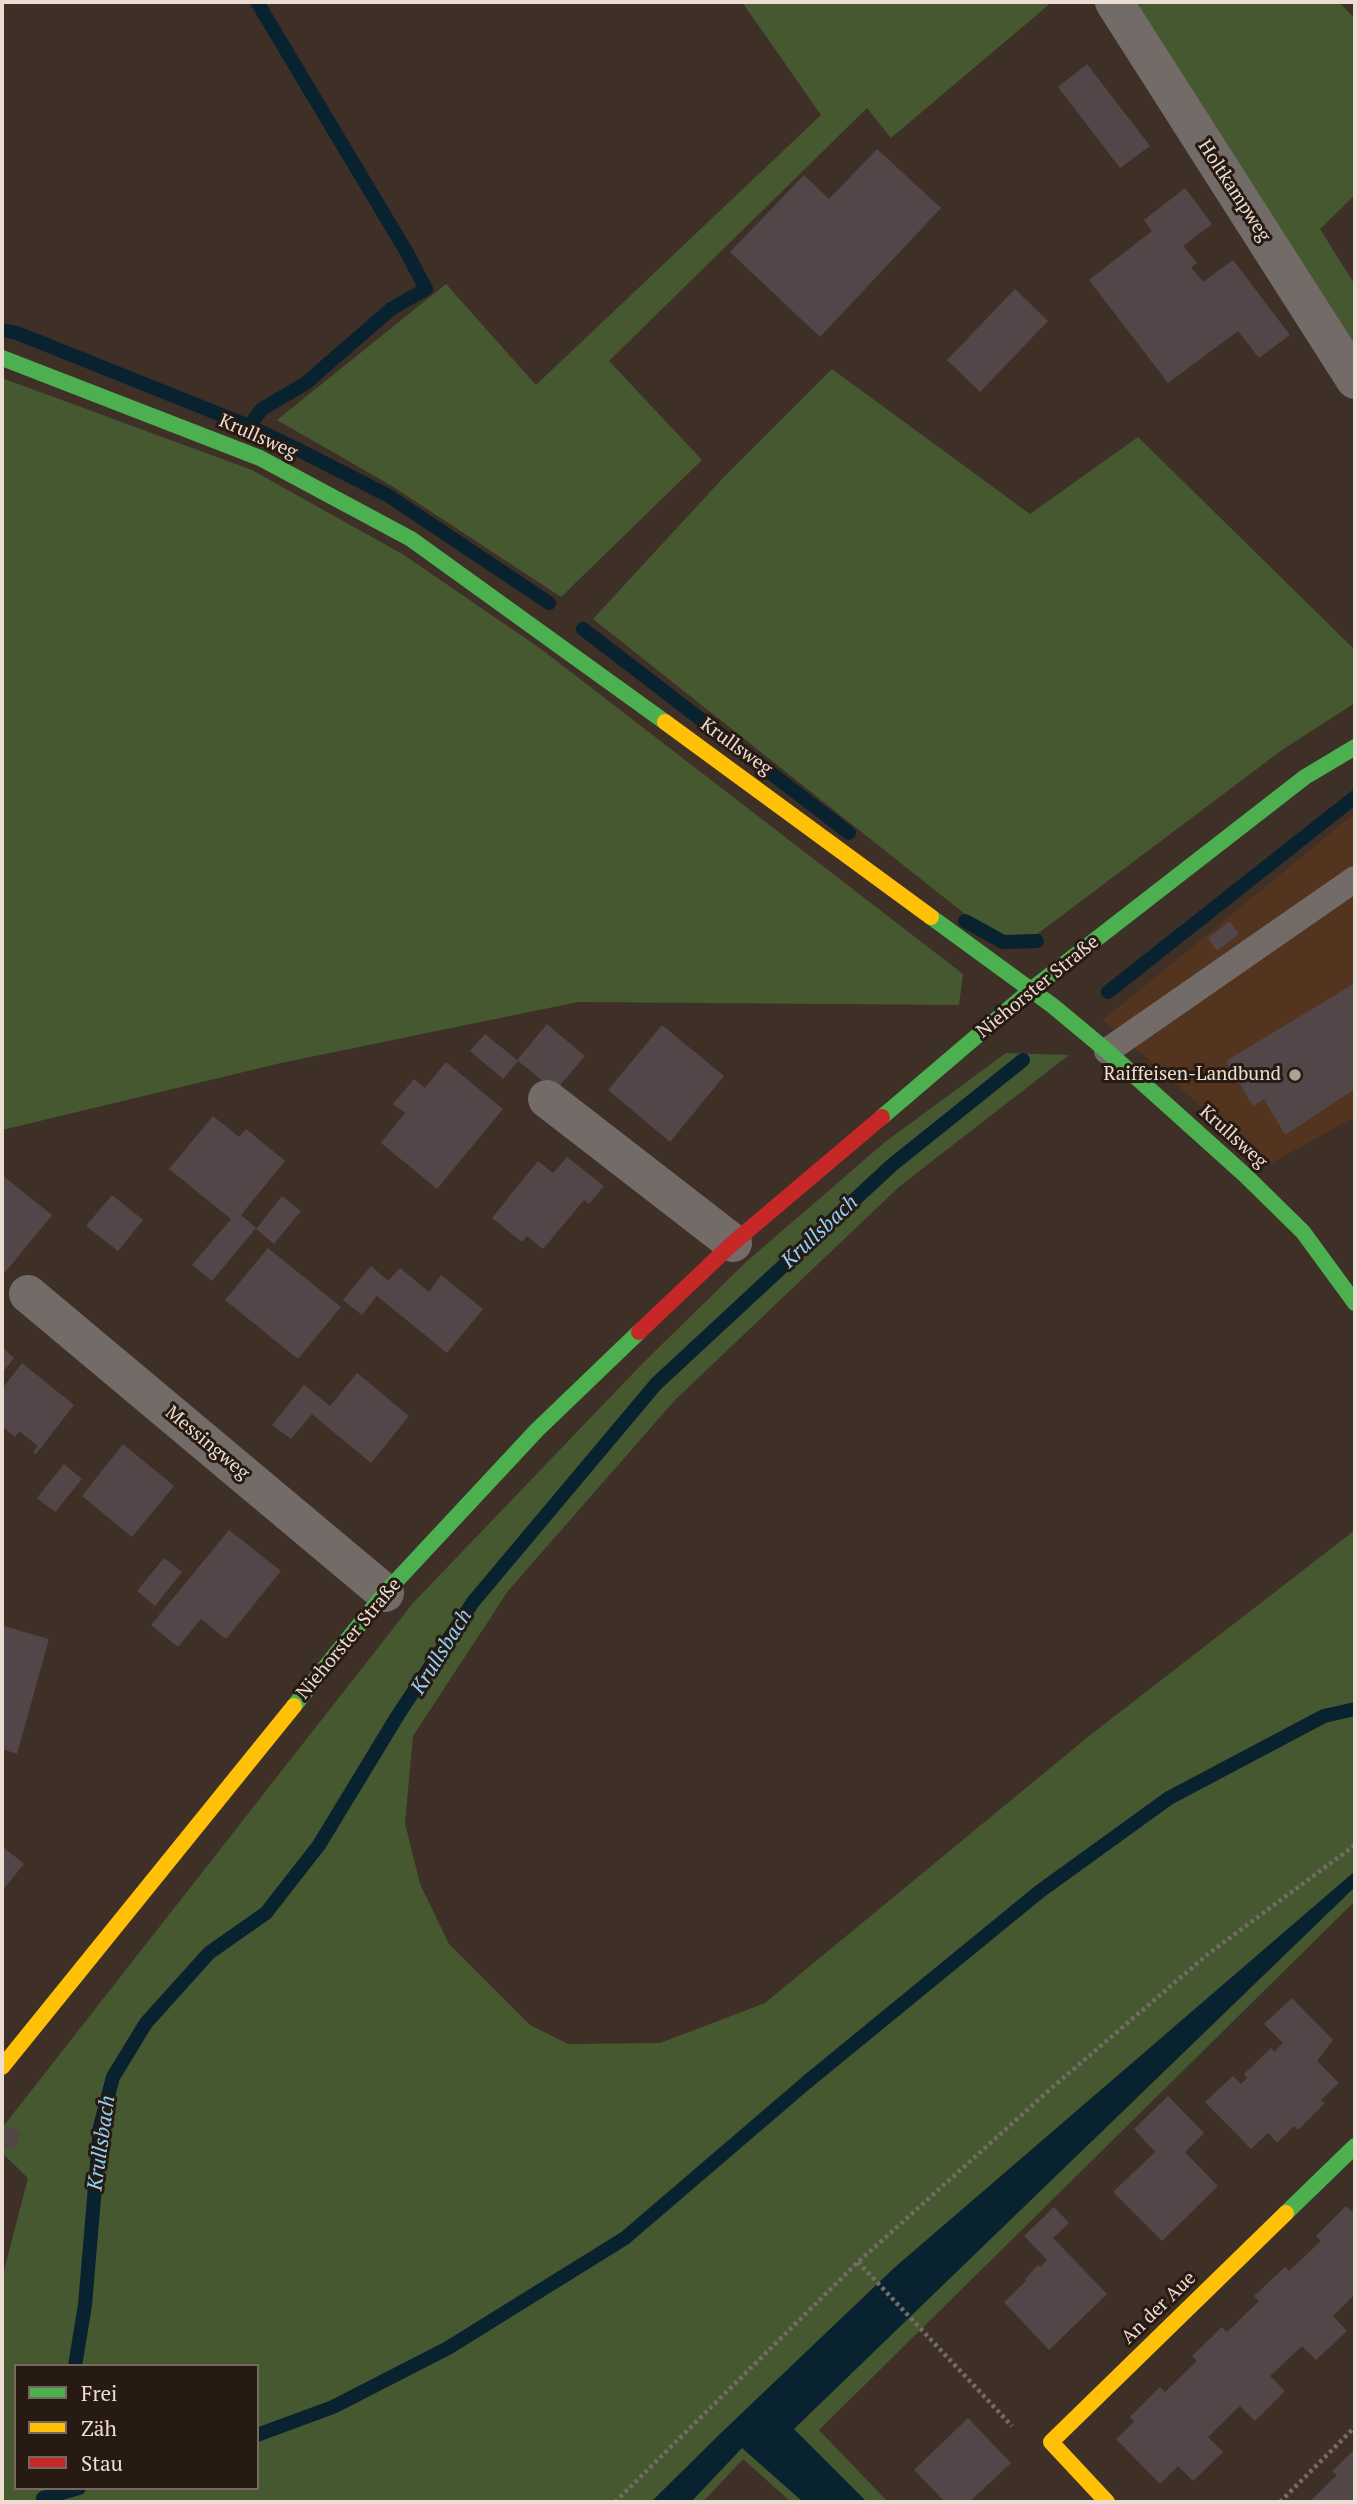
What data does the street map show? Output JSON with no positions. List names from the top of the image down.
{
  "streets": {
    "street": [
      "Holtkampweg",
      "Krullsweg",
      "Niehorster Straße",
      "Messingweg",
      "An der Aue"
    ]
  },
  "crossings": [
    ["Krullsweg", "Niehorster Straße"],
    ["Niehorster Straße", "Messingweg"]
  ],
  "water": ["Krullsbach"],
  "places": ["Raiffeisen-Landbund"],
  "legend": ["Frei", "Zäh", "Stau"]
}
